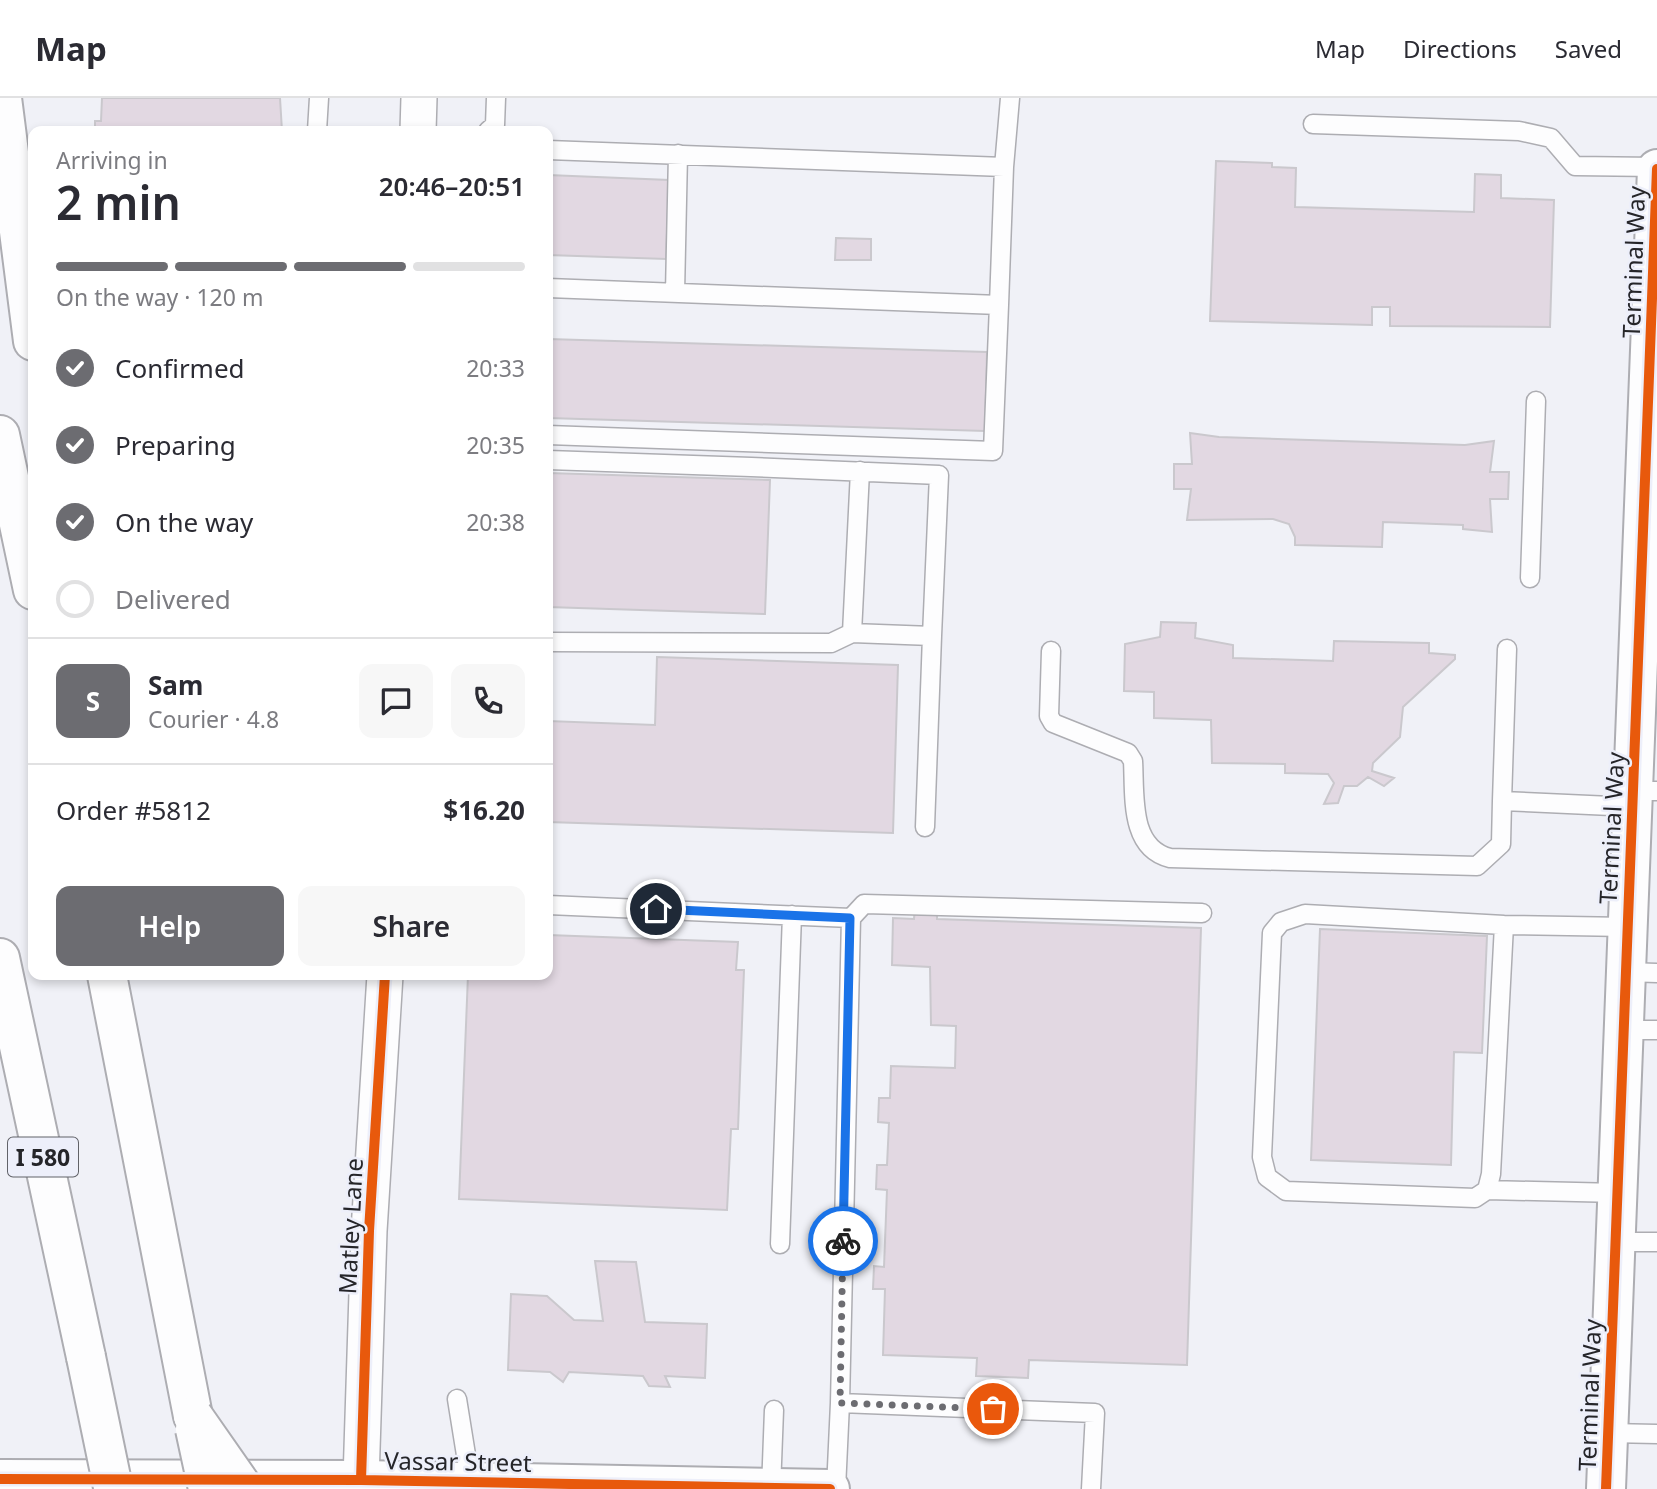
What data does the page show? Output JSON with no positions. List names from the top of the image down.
{
  "streets": {
    "main road": ["Terminal Way", "I 580", "Vassar Street"],
    "street": ["Matley Lane"]
  },
  "crossings": [
    ["Matley Lane", "Vassar Street"]
  ],
  "page": {
    "header": "Map",
    "nav": ["Map", "Directions", "Saved"],
    "heading": ["2 min", "Arriving in", "20:46–20:51"],
    "panel": [
      "Sam",
      "Courier · 4.8",
      "Order #5812",
      "$16.20"
    ],
    "bar": "On the way · 120 m",
    "list": [
      ["Confirmed", "20:33"],
      ["Preparing", "20:35"],
      ["On the way", "20:38"],
      "Delivered"
    ],
    "round": "S",
    "buttons": ["Help", "Share"]
  }
}
